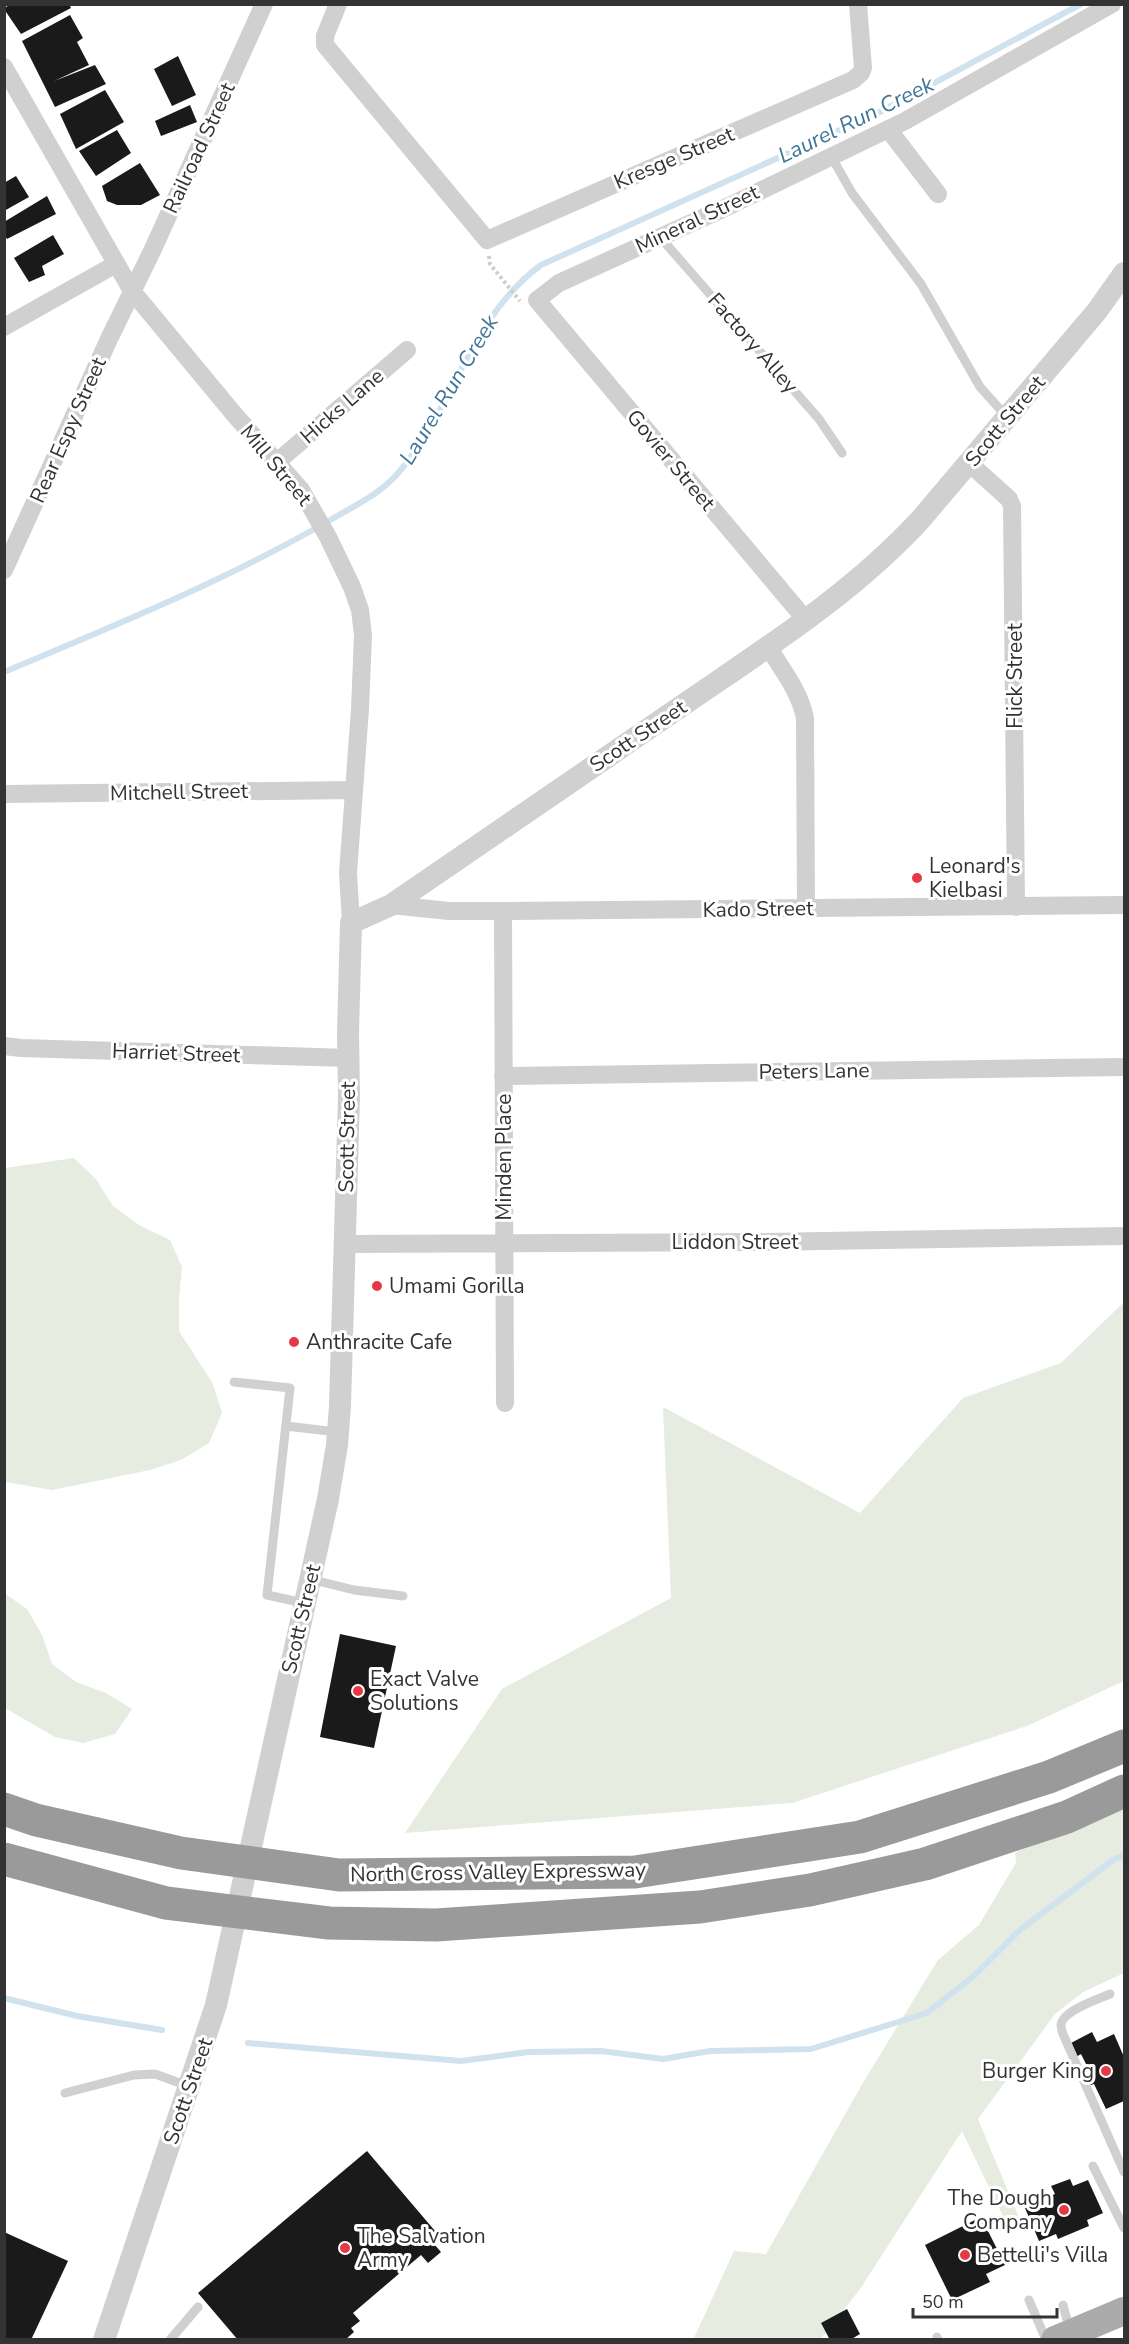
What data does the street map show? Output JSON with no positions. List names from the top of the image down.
{
  "streets": {
    "highway": ["North Cross Valley Expressway"],
    "street": [
      "Railroad Street",
      "Kresge Street",
      "Mineral Street",
      "Hicks Lane",
      "Scott Street",
      "Rear Espy Street",
      "Govier Street",
      "Mill Street",
      "Flick Street",
      "Mitchell Street",
      "Kado Street",
      "Harriet Street",
      "Peters Lane",
      "Minden Place",
      "Liddon Street"
    ],
    "lane": ["Factory Alley"]
  },
  "crossings": [
    ["Railroad Street", "Rear Espy Street"],
    ["Railroad Street", "Mill Street"],
    ["Mineral Street", "Factory Alley"],
    ["Mineral Street", "Govier Street"],
    ["Hicks Lane", "Mill Street"],
    ["Scott Street", "Govier Street"],
    ["Scott Street", "Mill Street"],
    ["Scott Street", "Flick Street"],
    ["Scott Street", "Kado Street"],
    ["Scott Street", "Harriet Street"],
    ["Scott Street", "Liddon Street"],
    ["Rear Espy Street", "Mill Street"],
    ["Mill Street", "Mitchell Street"],
    ["Flick Street", "Kado Street"],
    ["Kado Street", "Minden Place"],
    ["Peters Lane", "Minden Place"],
    ["Minden Place", "Liddon Street"]
  ],
  "water": ["Laurel Run Creek"],
  "places": [
    "Leonard's Kielbasi",
    "Umami Gorilla",
    "Anthracite Cafe",
    "Exact Valve Solutions",
    "Burger King",
    "The Dough Company",
    "The Salvation Army",
    "Bettelli's Villa"
  ],
  "scale_bar": "50 m"
}
